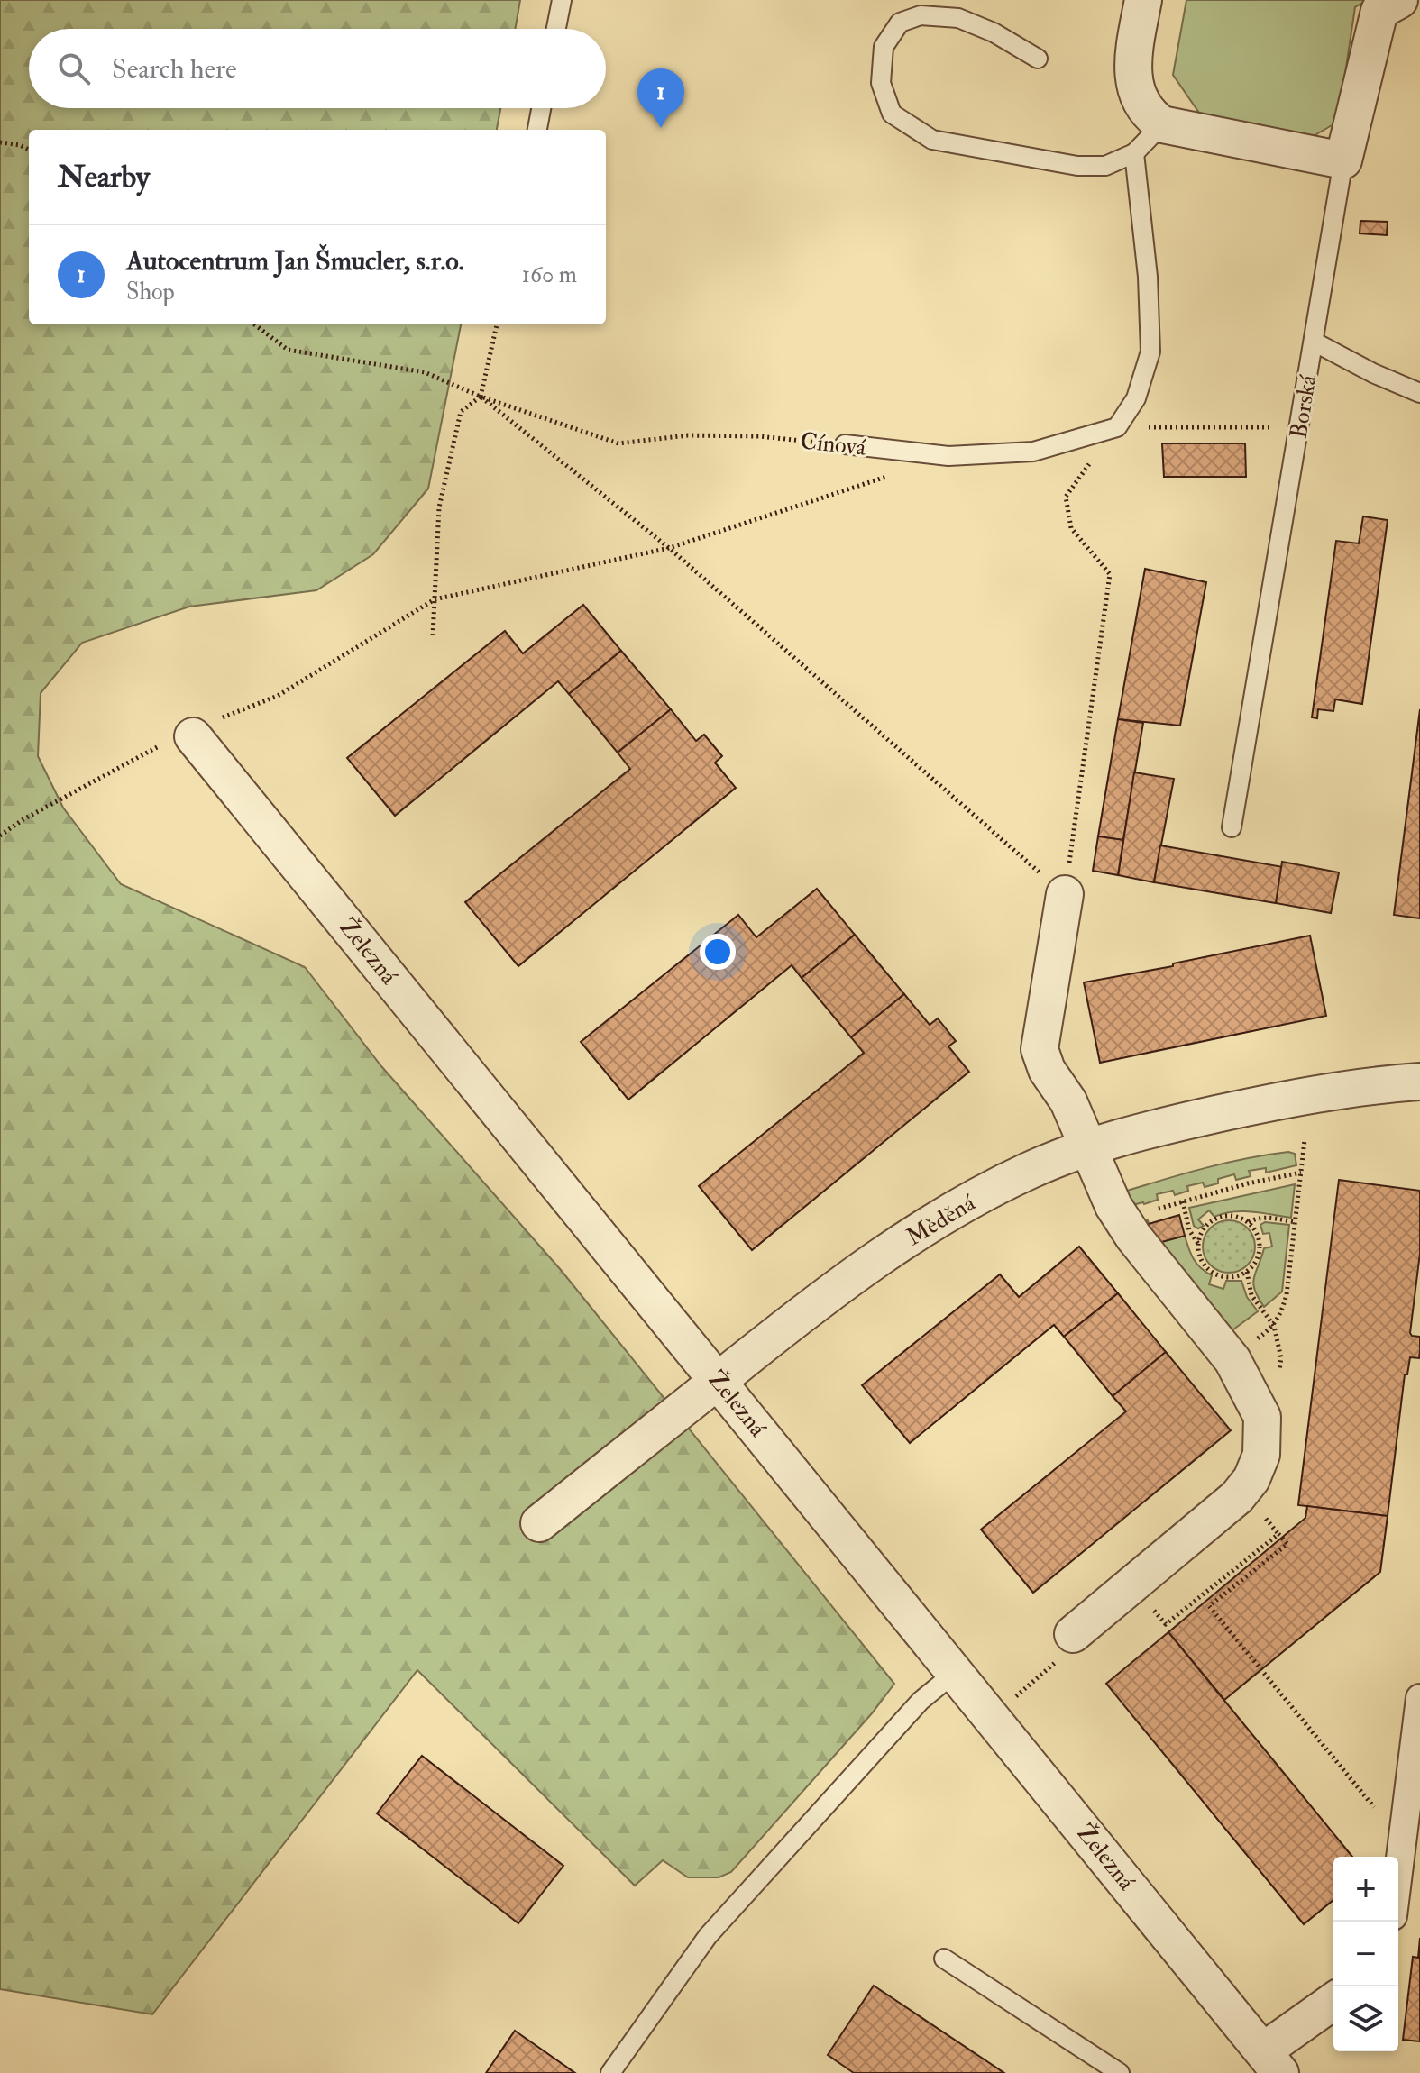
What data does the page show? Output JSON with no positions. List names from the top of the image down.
{
  "streets": {
    "street": ["Borská", "Železná", "Měděná"],
    "lane": ["Cínová"]
  },
  "crossings": [
    ["Železná", "Měděná"]
  ],
  "page": {
    "search": "Search here",
    "pins": "1",
    "heading": "Nearby",
    "list": [
      {
        "mark": "1",
        "name": "Autocentrum Jan Šmucler, s.r.o.",
        "note": "Shop",
        "value": "160 m"
      }
    ],
    "map_buttons": ["+", "−"]
  }
}
